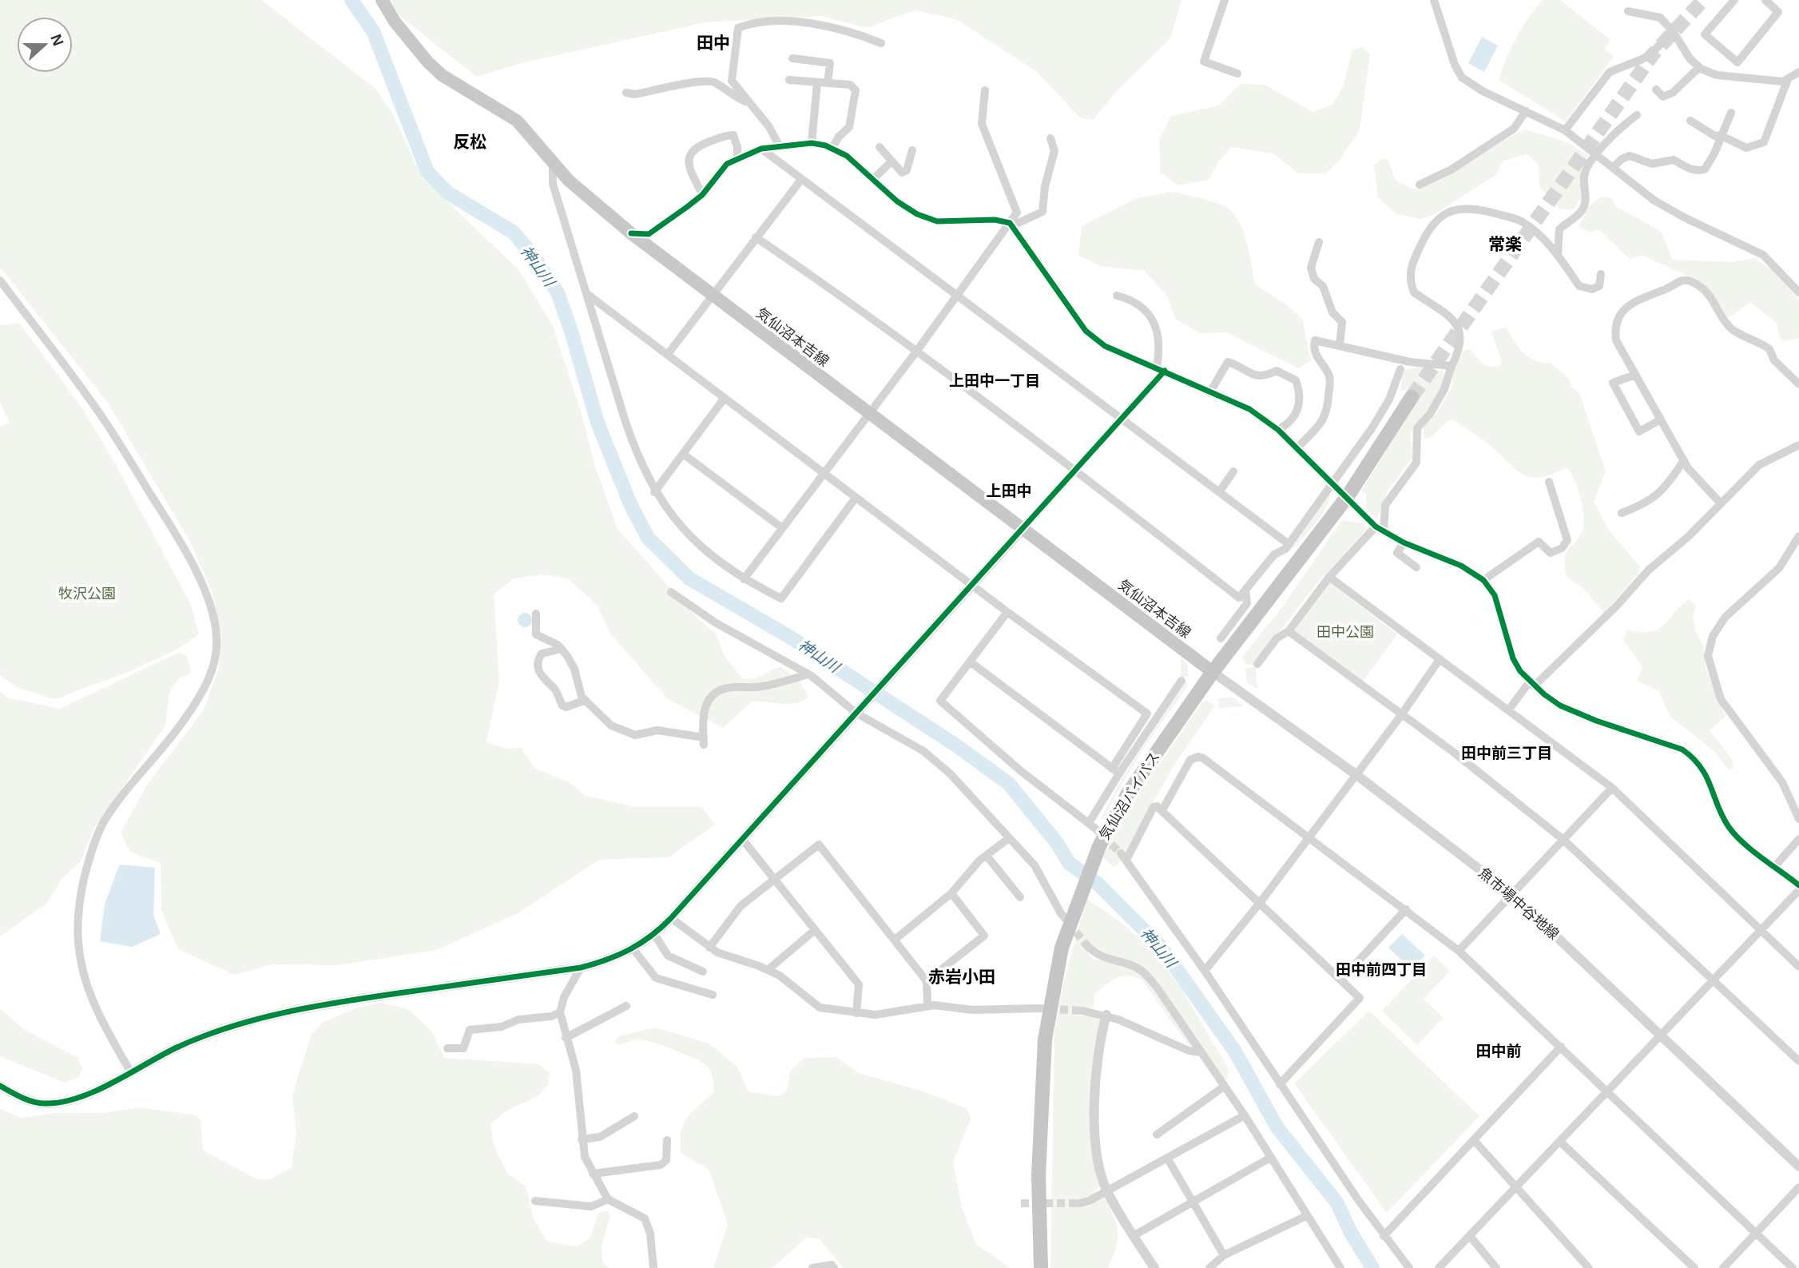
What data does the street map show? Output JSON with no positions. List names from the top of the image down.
{
  "streets": {
    "highway": ["気仙沼バイパス"],
    "main road": ["気仙沼本吉線"],
    "street": ["魚市場中谷地線"]
  },
  "crossings": [
    ["気仙沼本吉線", "気仙沼バイパス"],
    ["気仙沼本吉線", "魚市場中谷地線"],
    ["気仙沼バイパス", "魚市場中谷地線"]
  ],
  "districts": [
    "田中",
    "反松",
    "常楽",
    "上田中一丁目",
    "上田中",
    "田中前三丁目",
    "田中前四丁目",
    "赤岩小田",
    "田中前"
  ],
  "water": ["神山川"],
  "parks": ["牧沢公園", "田中公園"],
  "north": "right"
}
